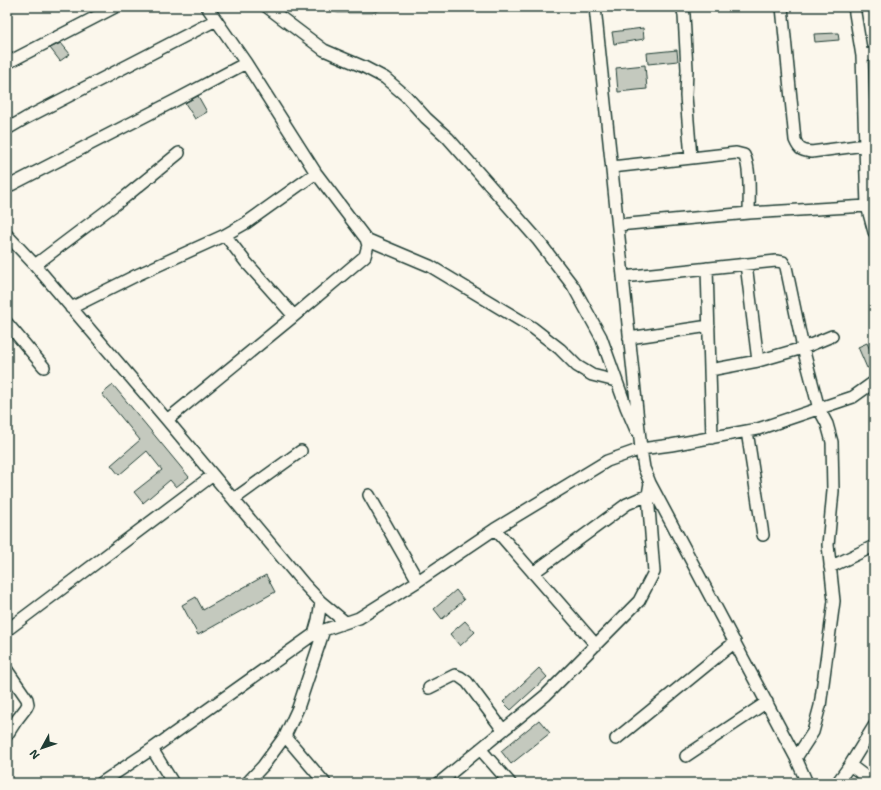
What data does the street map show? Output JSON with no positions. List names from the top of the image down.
{
  "north": "bottom left"
}
